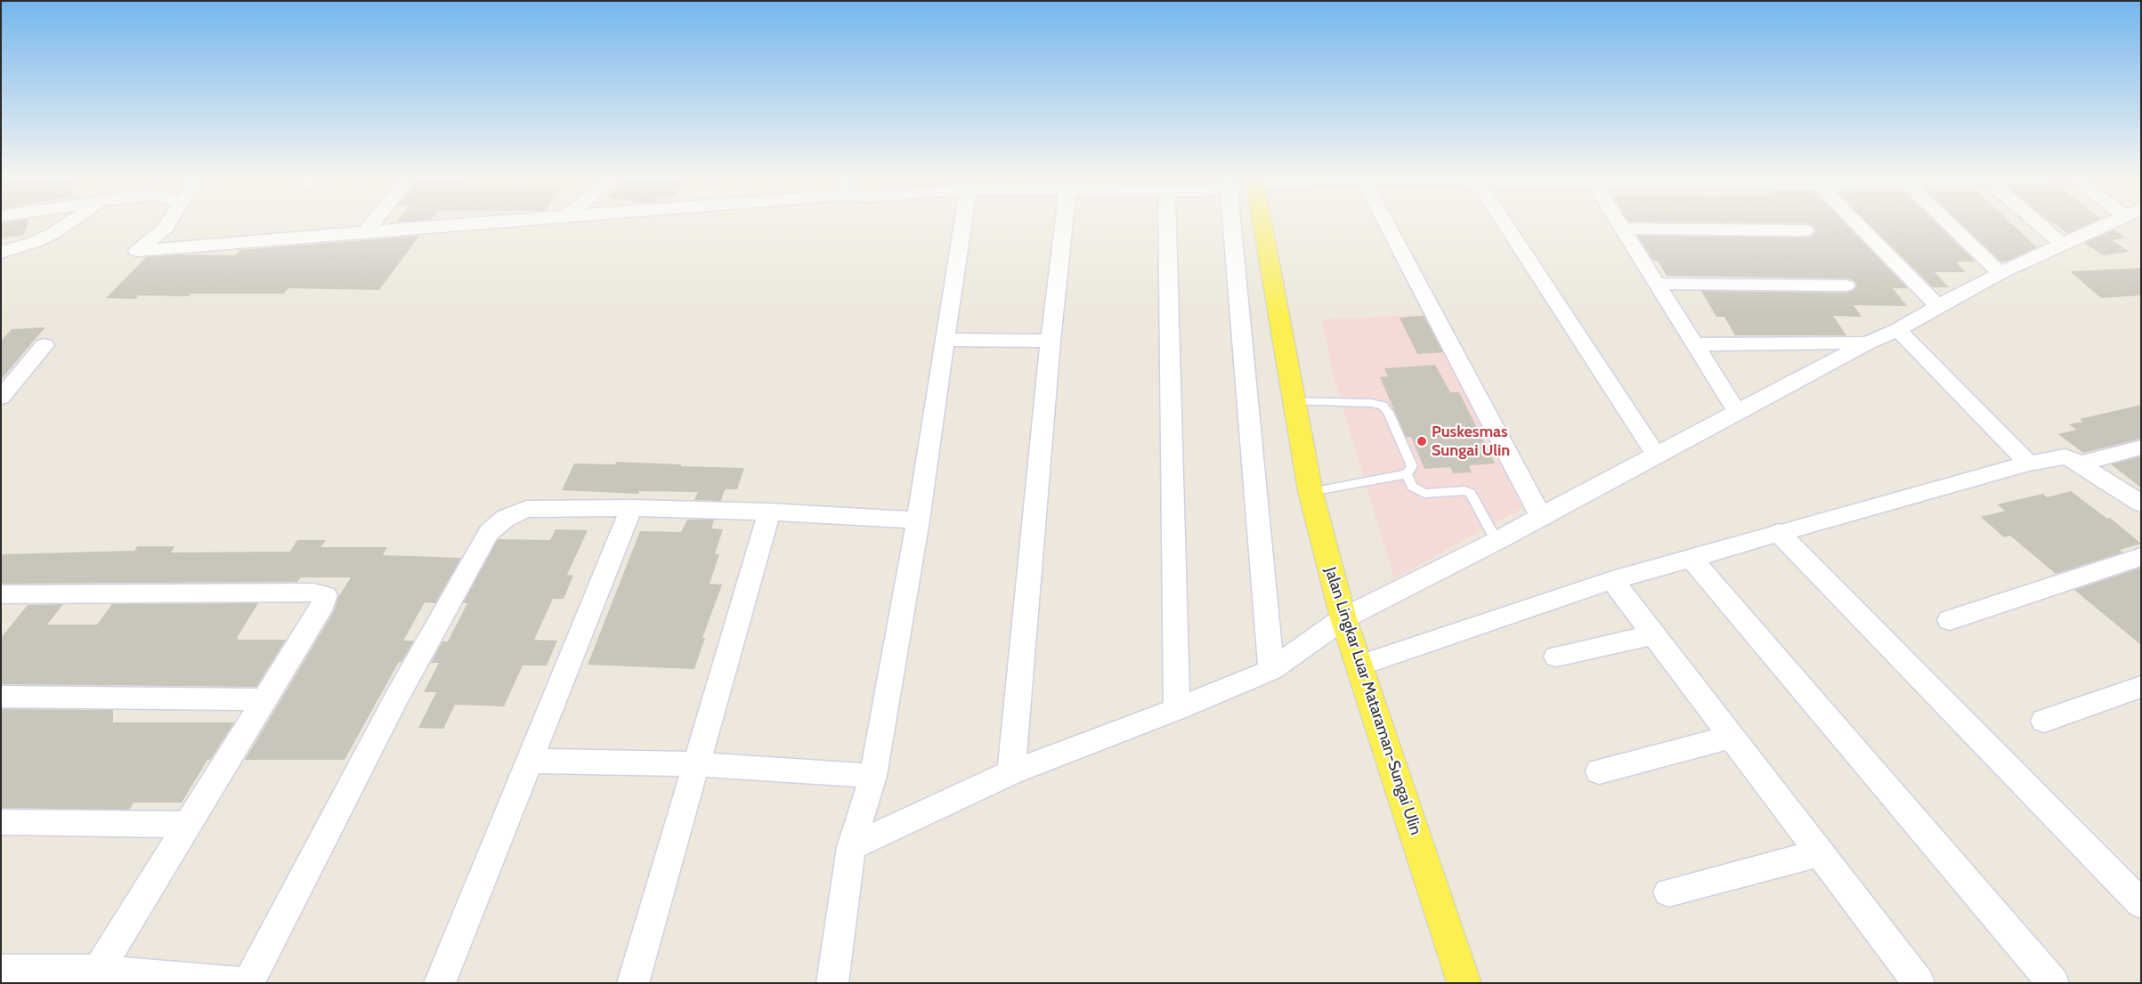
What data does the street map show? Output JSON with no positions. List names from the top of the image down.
{
  "streets": {
    "main road": ["Jalan Lingkar Luar Mataraman-Sungai Ulin"]
  },
  "places": ["Puskesmas Sungai Ulin"]
}
